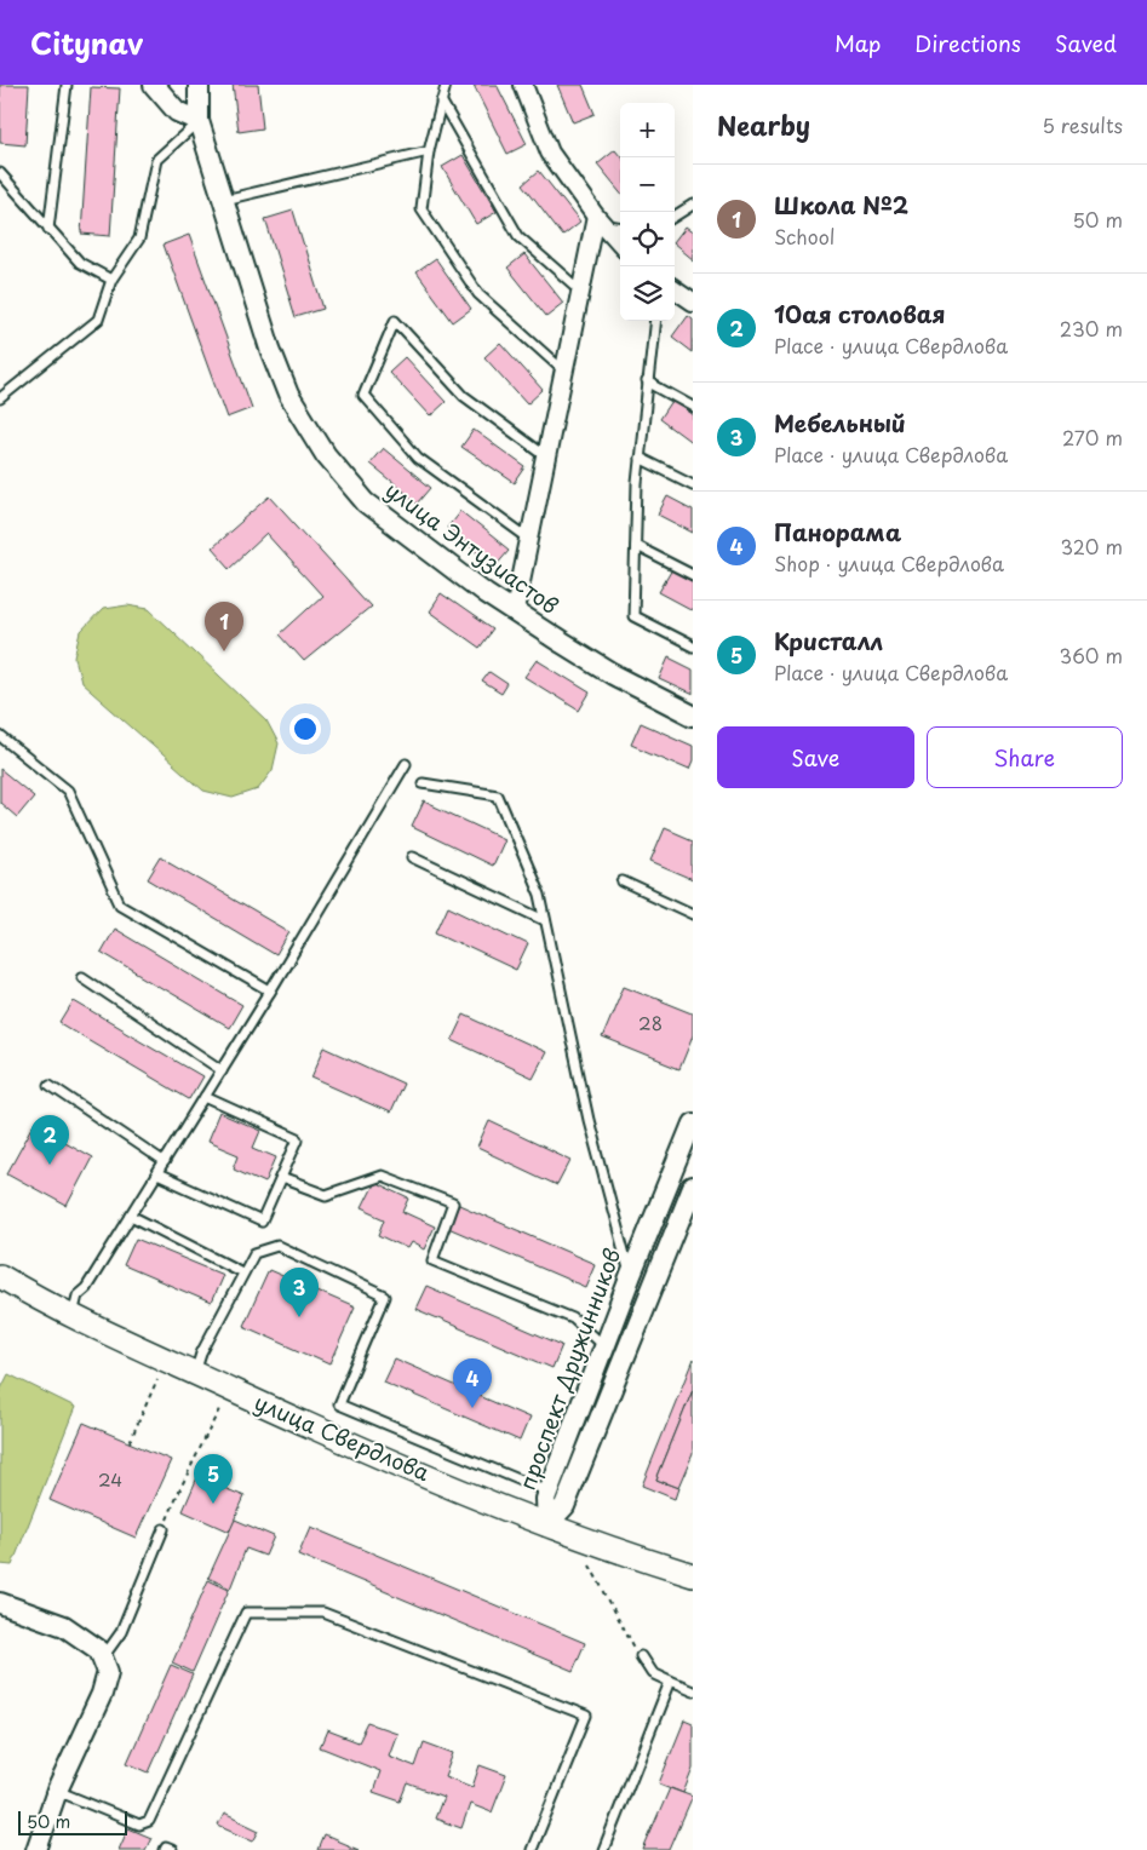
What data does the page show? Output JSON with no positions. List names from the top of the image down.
{
  "streets": {
    "main road": ["улица Свердлова"],
    "street": ["улица Энтузиастов", "проспект Дружинников"]
  },
  "crossings": [
    ["проспект Дружинников", "улица Свердлова"]
  ],
  "house_numbers": ["28", "24"],
  "scale_bar": "50 m",
  "page": {
    "header": "Citynav",
    "nav": ["Map", "Directions", "Saved"],
    "heading": ["Nearby", "5 results"],
    "map_buttons": ["+", "−"],
    "list": [
      {
        "mark": "1",
        "name": "Школа №2",
        "note": "School",
        "value": "50 m"
      },
      {
        "mark": "2",
        "name": "10ая столовая",
        "note": "Place · улица Свердлова",
        "value": "230 m"
      },
      {
        "mark": "3",
        "name": "Мебельный",
        "note": "Place · улица Свердлова",
        "value": "270 m"
      },
      {
        "mark": "4",
        "name": "Панорама",
        "note": "Shop · улица Свердлова",
        "value": "320 m"
      },
      {
        "mark": "5",
        "name": "Кристалл",
        "note": "Place · улица Свердлова",
        "value": "360 m"
      }
    ],
    "pins": [
      "1",
      "2",
      "3",
      "4",
      "5"
    ],
    "buttons": ["Save", "Share"],
    "scale": "50 m"
  }
}
